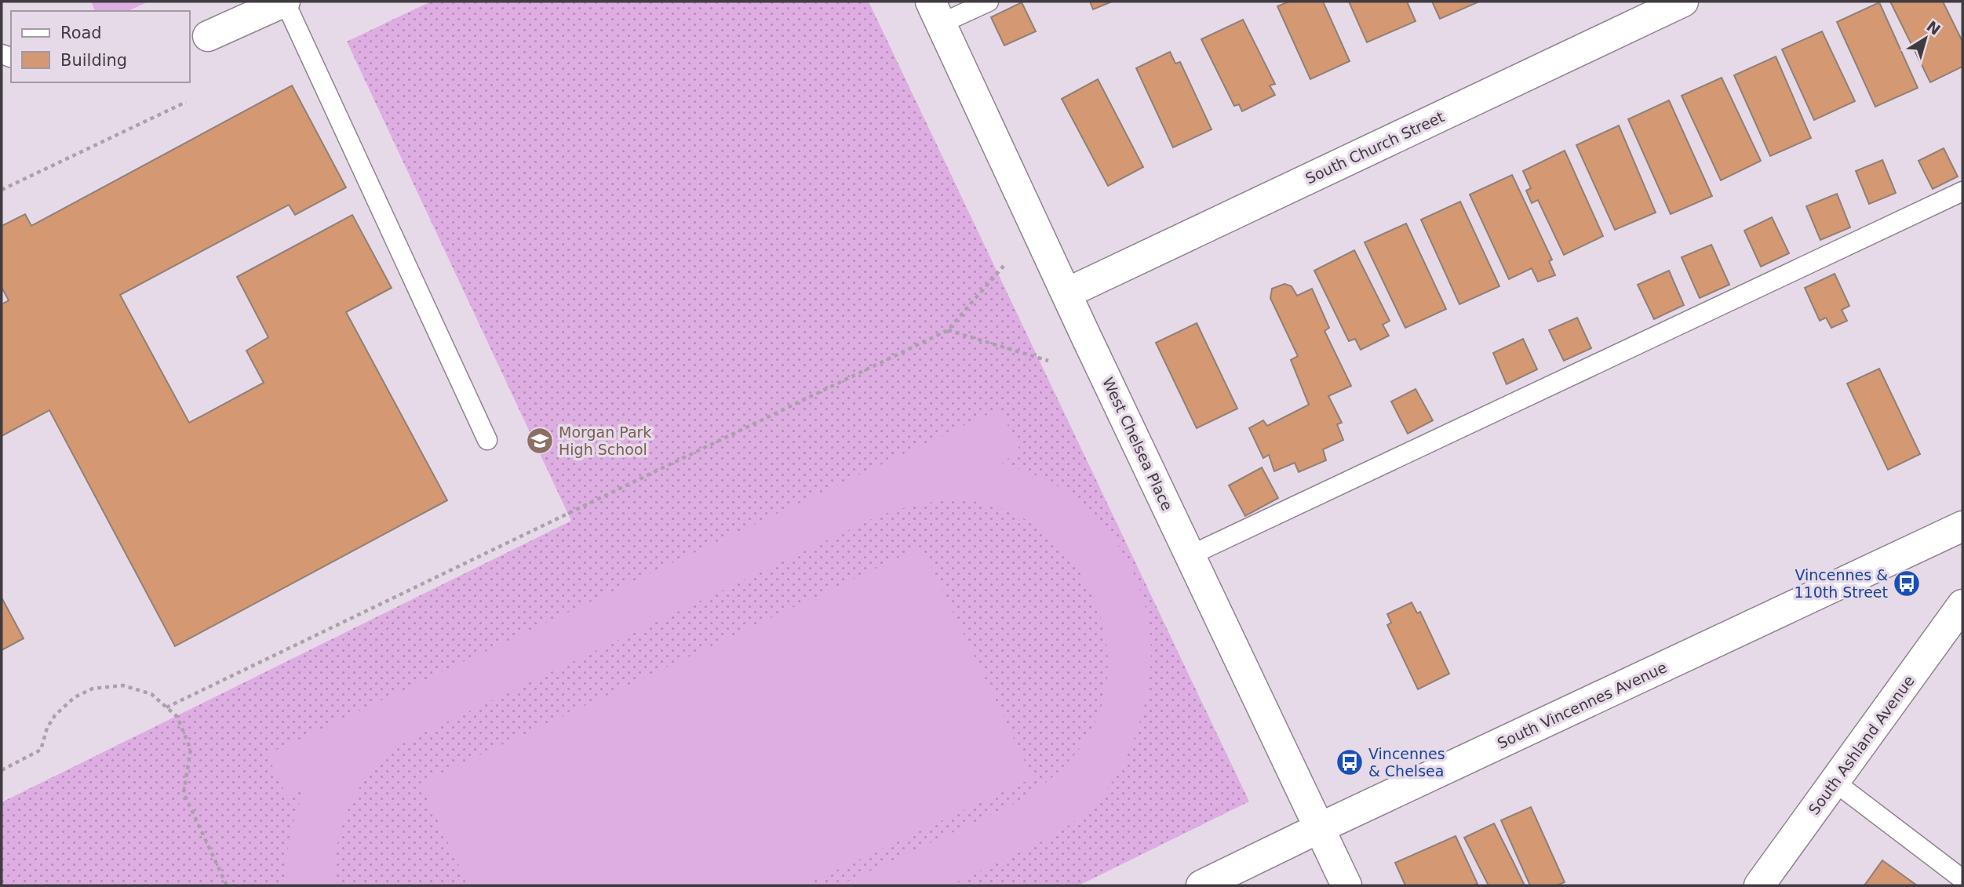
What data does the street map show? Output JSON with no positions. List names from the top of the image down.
{
  "streets": {
    "street": [
      "South Church Street",
      "West Chelsea Place",
      "South Vincennes Avenue",
      "South Ashland Avenue"
    ]
  },
  "crossings": [
    ["South Church Street", "West Chelsea Place"],
    ["West Chelsea Place", "South Vincennes Avenue"]
  ],
  "places": {
    "school or university": ["Morgan Park High School"],
    "bus stop": ["Vincennes & 110th Street", "Vincennes & Chelsea"]
  },
  "legend": ["Road", "Building"],
  "north": "top right"
}
